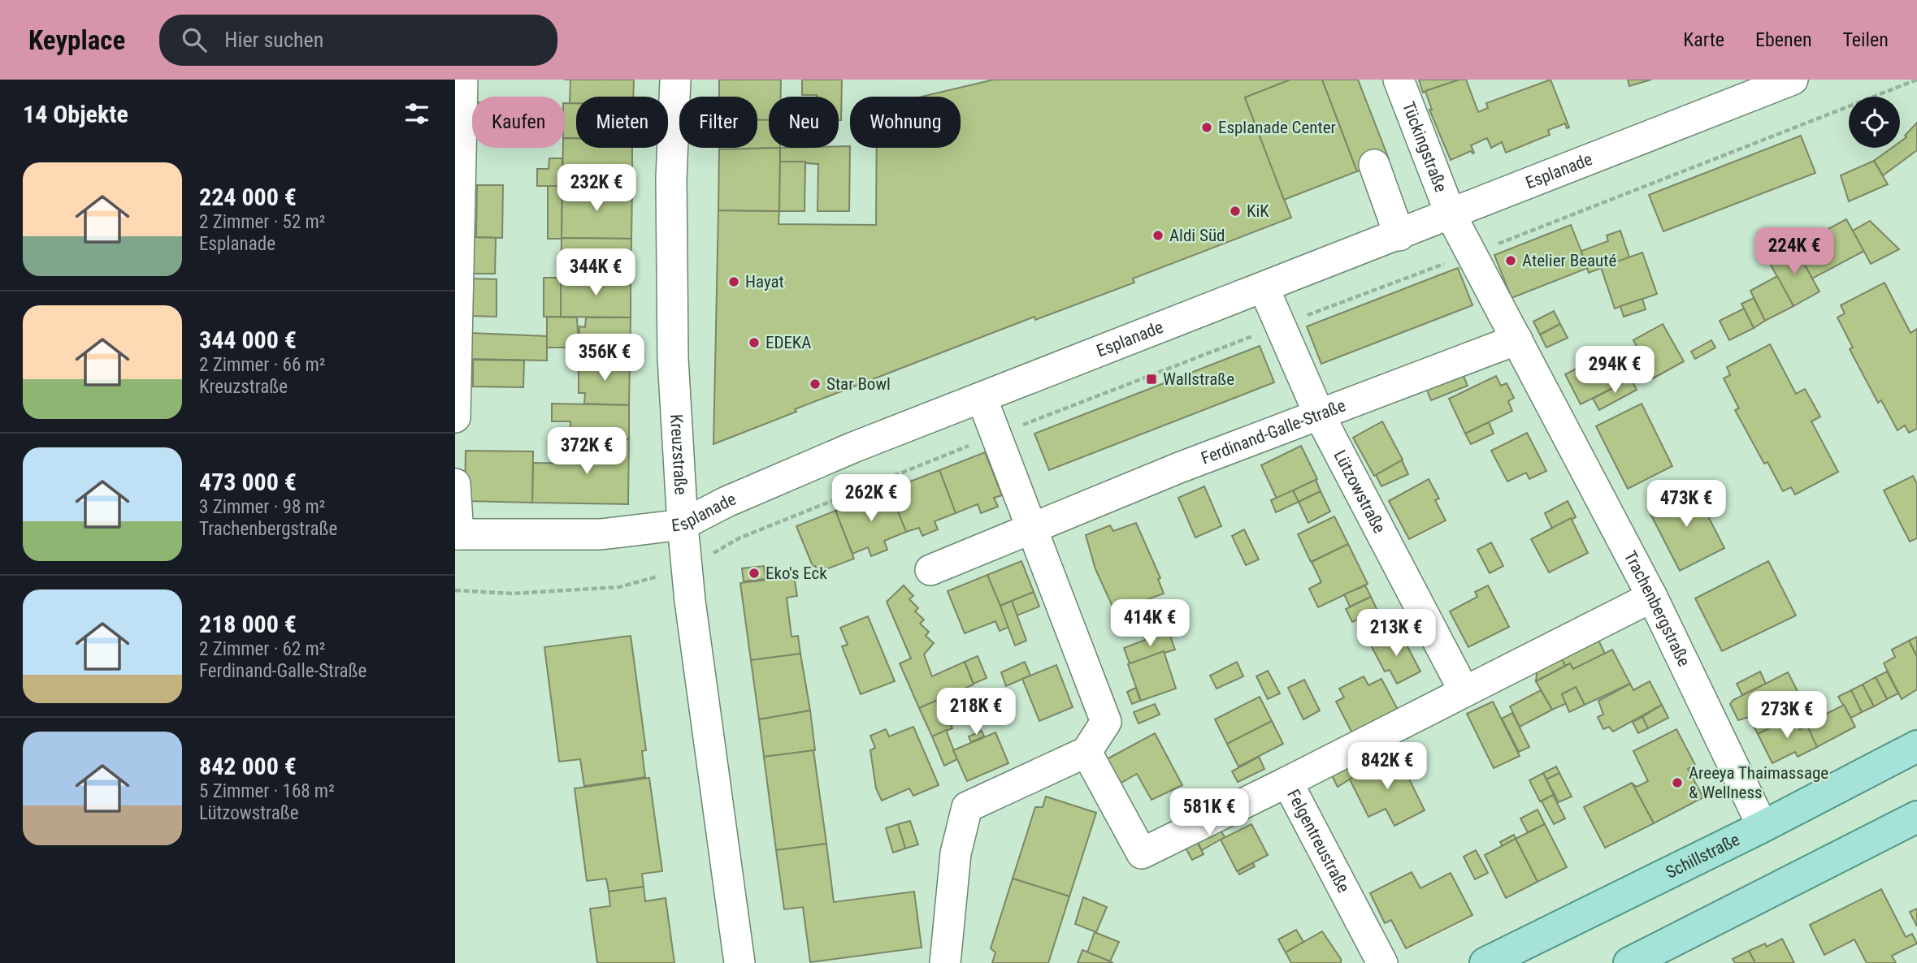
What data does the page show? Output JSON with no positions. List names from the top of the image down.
{
  "streets": {
    "main road": ["Schillstraße"],
    "street": [
      "Tückingstraße",
      "Esplanade",
      "Ferdinand-Galle-Straße",
      "Kreuzstraße",
      "Lützowstraße",
      "Trachenbergstraße",
      "Felgentreustraße"
    ]
  },
  "crossings": [
    ["Tückingstraße", "Esplanade"],
    ["Tückingstraße", "Trachenbergstraße"],
    ["Esplanade", "Kreuzstraße"],
    ["Esplanade", "Lützowstraße"],
    ["Esplanade", "Trachenbergstraße"],
    ["Ferdinand-Galle-Straße", "Lützowstraße"],
    ["Ferdinand-Galle-Straße", "Trachenbergstraße"],
    ["Trachenbergstraße", "Schillstraße"]
  ],
  "places": {
    "other": [
      "Esplanade Center",
      "KiK",
      "Aldi Süd",
      "Atelier Beauté",
      "Hayat",
      "EDEKA",
      "Star Bowl",
      "Eko's Eck",
      "Areeya Thaimassage & Wellness"
    ],
    "transit": ["Wallstraße"]
  },
  "page": {
    "header": "Keyplace",
    "search": "Hier suchen",
    "nav": ["Karte", "Ebenen", "Teilen"],
    "heading": "14 Objekte",
    "chip": [
      "Kaufen",
      "Mieten",
      "Filter",
      "Neu",
      "Wohnung"
    ],
    "list": [
      {
        "name": "224 000 €",
        "note": "2 Zimmer · 52 m² · Esplanade"
      },
      {
        "name": "344 000 €",
        "note": "2 Zimmer · 66 m² · Kreuzstraße"
      },
      {
        "name": "473 000 €",
        "note": "3 Zimmer · 98 m² · Trachenbergstraße"
      },
      {
        "name": "218 000 €",
        "note": "2 Zimmer · 62 m² · Ferdinand-Galle-Straße"
      },
      {
        "name": "842 000 €",
        "note": "5 Zimmer · 168 m² · Lützowstraße"
      }
    ],
    "price": [
      "232K €",
      "224K €",
      "344K €",
      "356K €",
      "294K €",
      "372K €",
      "262K €",
      "473K €",
      "414K €",
      "213K €",
      "218K €",
      "273K €",
      "842K €",
      "581K €"
    ]
  }
}
